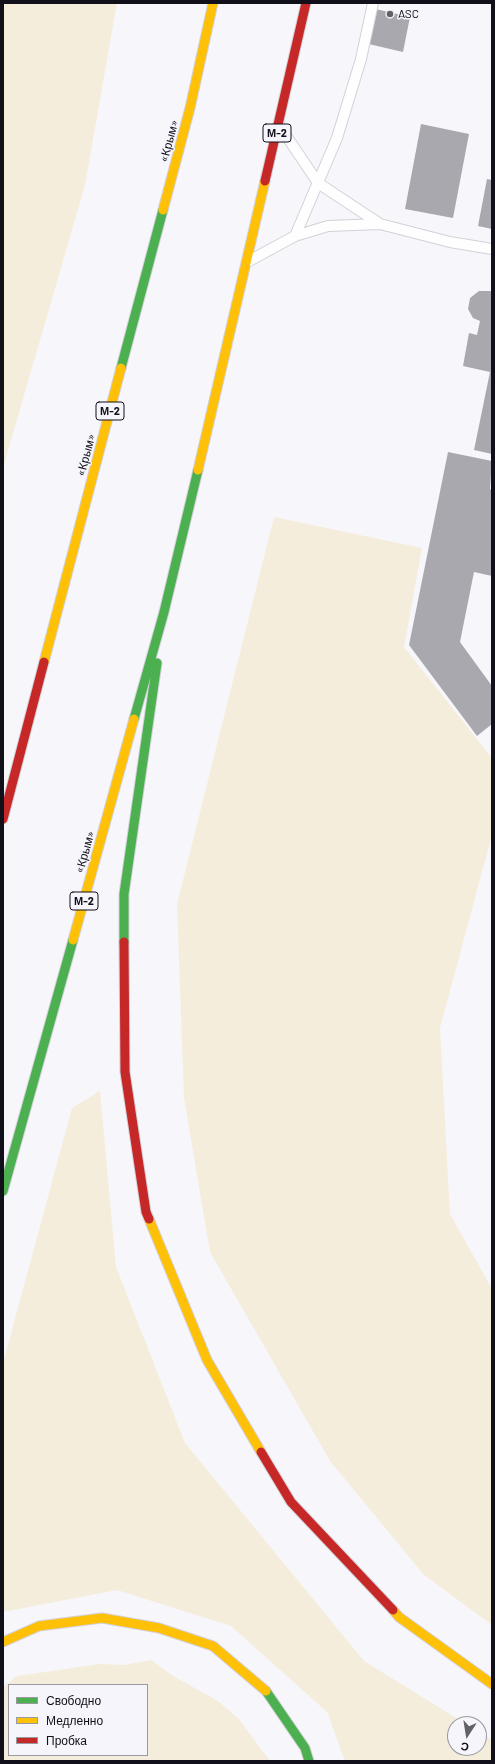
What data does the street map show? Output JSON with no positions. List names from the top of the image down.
{
  "streets": {
    "main road": ["М-2", "«Крым»"]
  },
  "crossings": [
    ["М-2", "«Крым»"]
  ],
  "places": ["ASC"],
  "legend": ["Свободно", "Медленно", "Пробка"],
  "north": "bottom"
}
